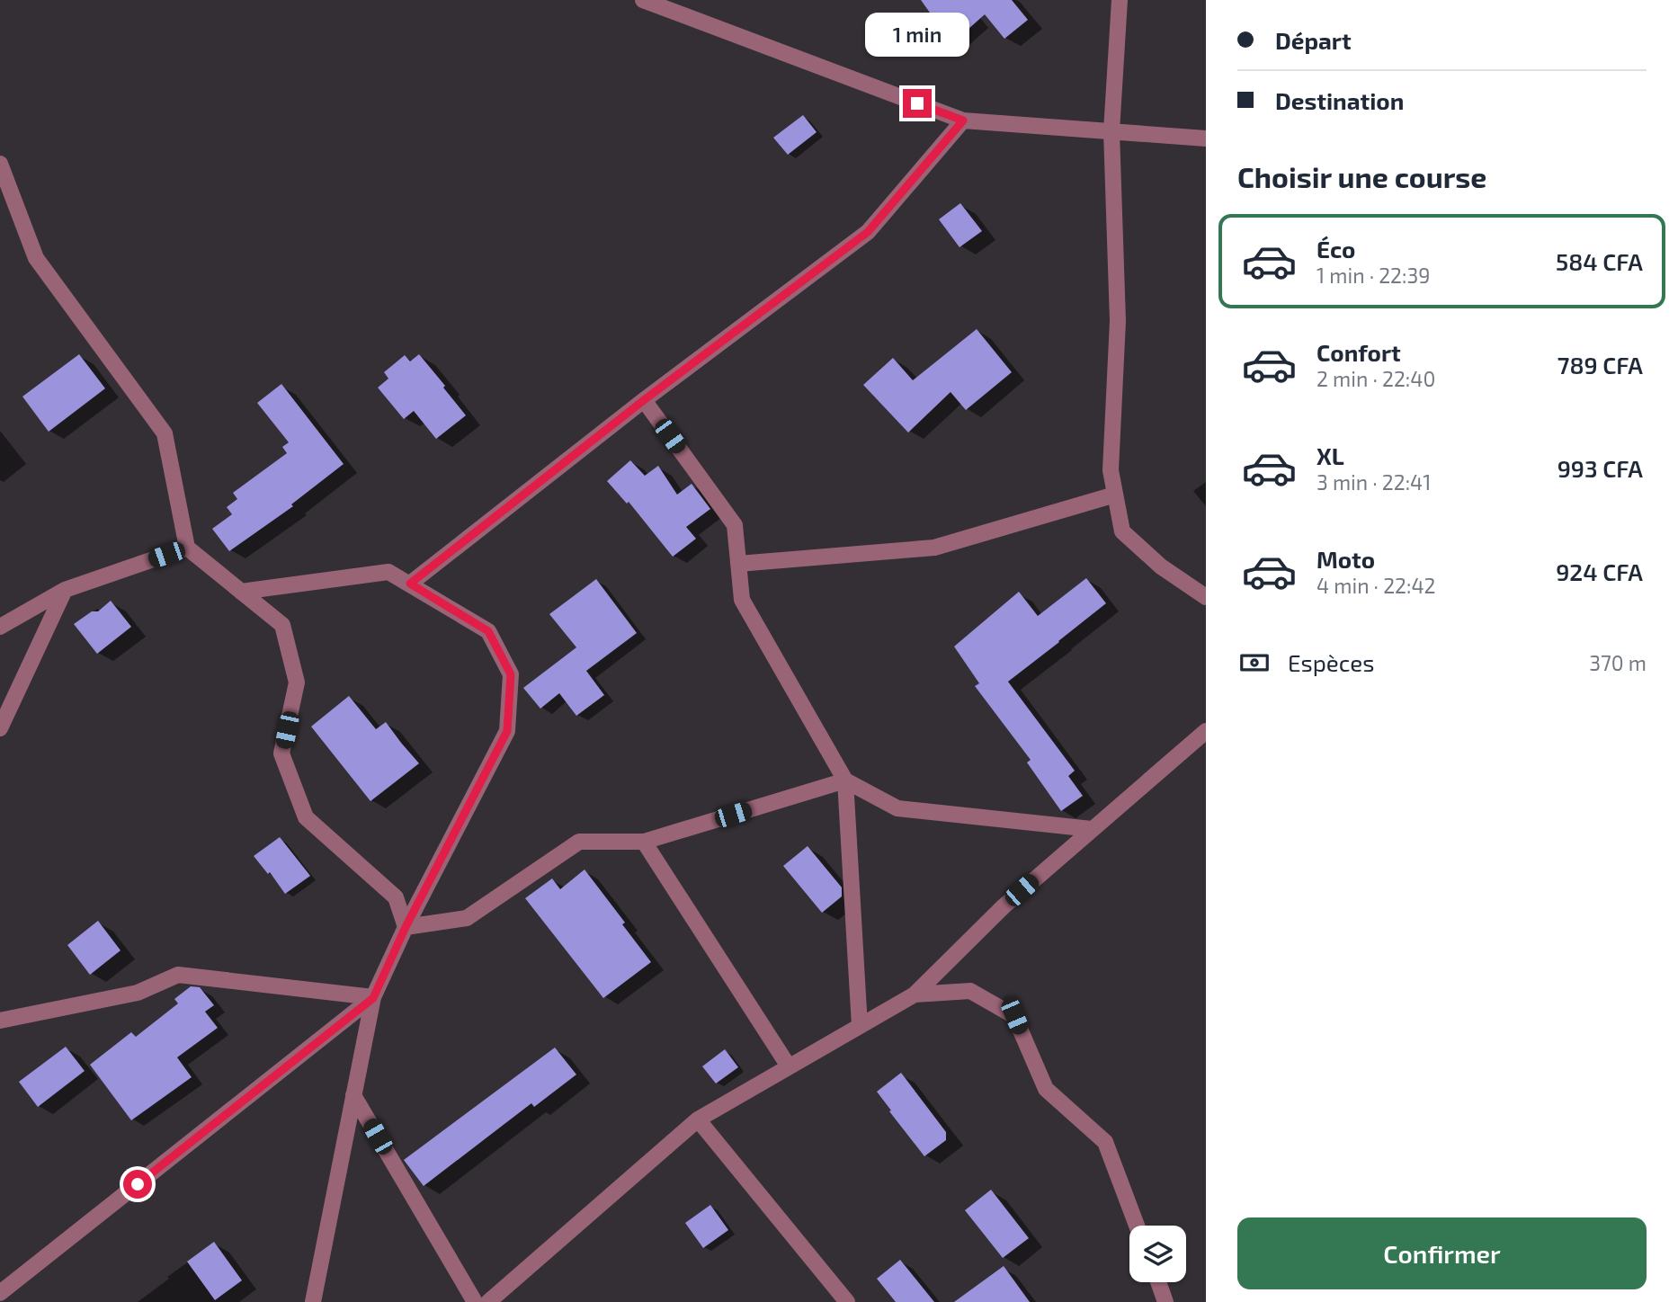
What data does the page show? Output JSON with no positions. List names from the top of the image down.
{
  "page": {
    "banner": ["Départ", "Destination"],
    "bubble": "1 min",
    "heading": "Choisir une course",
    "list": [
      {
        "name": "Éco",
        "note": "1 min · 22:39",
        "value": "584 CFA"
      },
      {
        "name": "Confort",
        "note": "2 min · 22:40",
        "value": "789 CFA"
      },
      {
        "name": "XL",
        "note": "3 min · 22:41",
        "value": "993 CFA"
      },
      {
        "name": "Moto",
        "note": "4 min · 22:42",
        "value": "924 CFA"
      }
    ],
    "pay": ["Espèces", "370 m"],
    "buttons": "Confirmer"
  }
}
